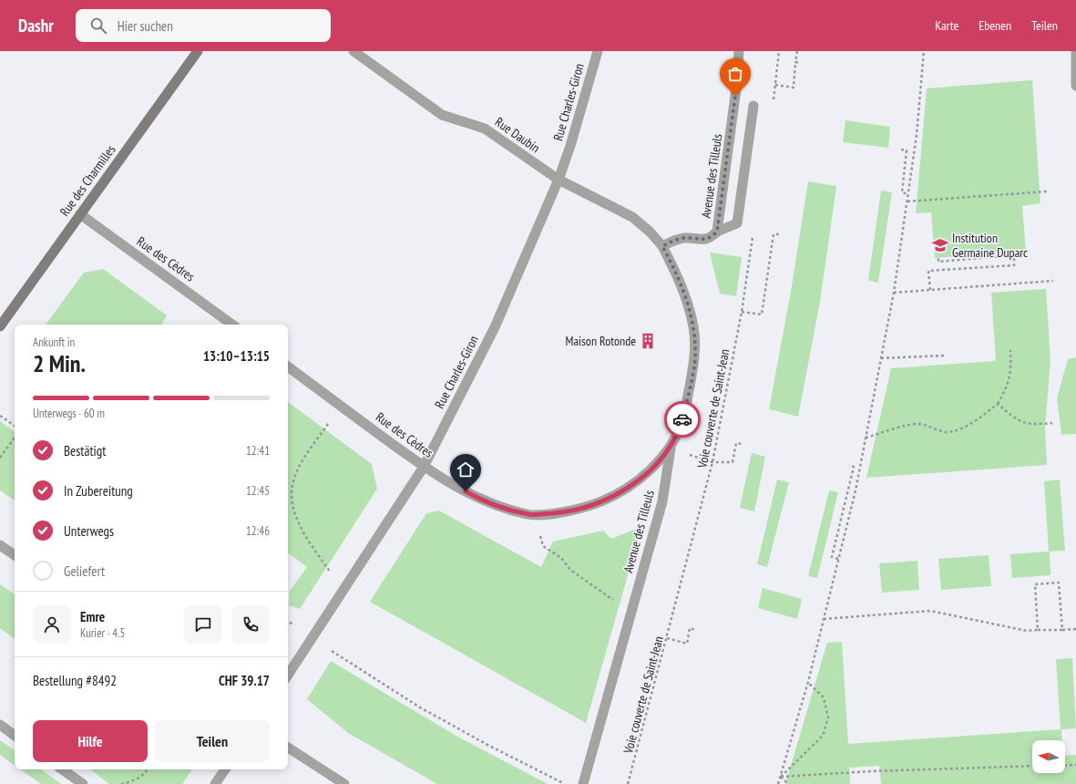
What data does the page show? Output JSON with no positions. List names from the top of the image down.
{
  "streets": {
    "main road": ["Rue des Charmilles"],
    "street": [
      "Rue Charles-Giron",
      "Rue Daubin",
      "Avenue des Tilleuls",
      "Rue des Cèdres"
    ],
    "path": ["Voie couverte de Saint-Jean"]
  },
  "crossings": [
    ["Rue Charles-Giron", "Rue Daubin"],
    ["Rue Charles-Giron", "Rue des Cèdres"],
    ["Rue Daubin", "Avenue des Tilleuls"],
    ["Avenue des Tilleuls", "Rue des Cèdres"],
    ["Rue des Charmilles", "Rue des Cèdres"]
  ],
  "places": {
    "school or university": ["Institution Germaine Duparc"],
    "building": ["Maison Rotonde"]
  },
  "north": "left",
  "page": {
    "header": "Dashr",
    "search": "Hier suchen",
    "nav": ["Karte", "Ebenen", "Teilen"],
    "heading": ["2 Min.", "Ankunft in", "13:10–13:15"],
    "panel": [
      "Emre",
      "Kurier · 4.5",
      "Bestellung #8492",
      "CHF 39.17"
    ],
    "bar": "Unterwegs · 60 m",
    "list": [
      ["Bestätigt", "12:41"],
      ["In Zubereitung", "12:45"],
      ["Unterwegs", "12:46"],
      "Geliefert"
    ],
    "buttons": ["Hilfe", "Teilen"]
  }
}
